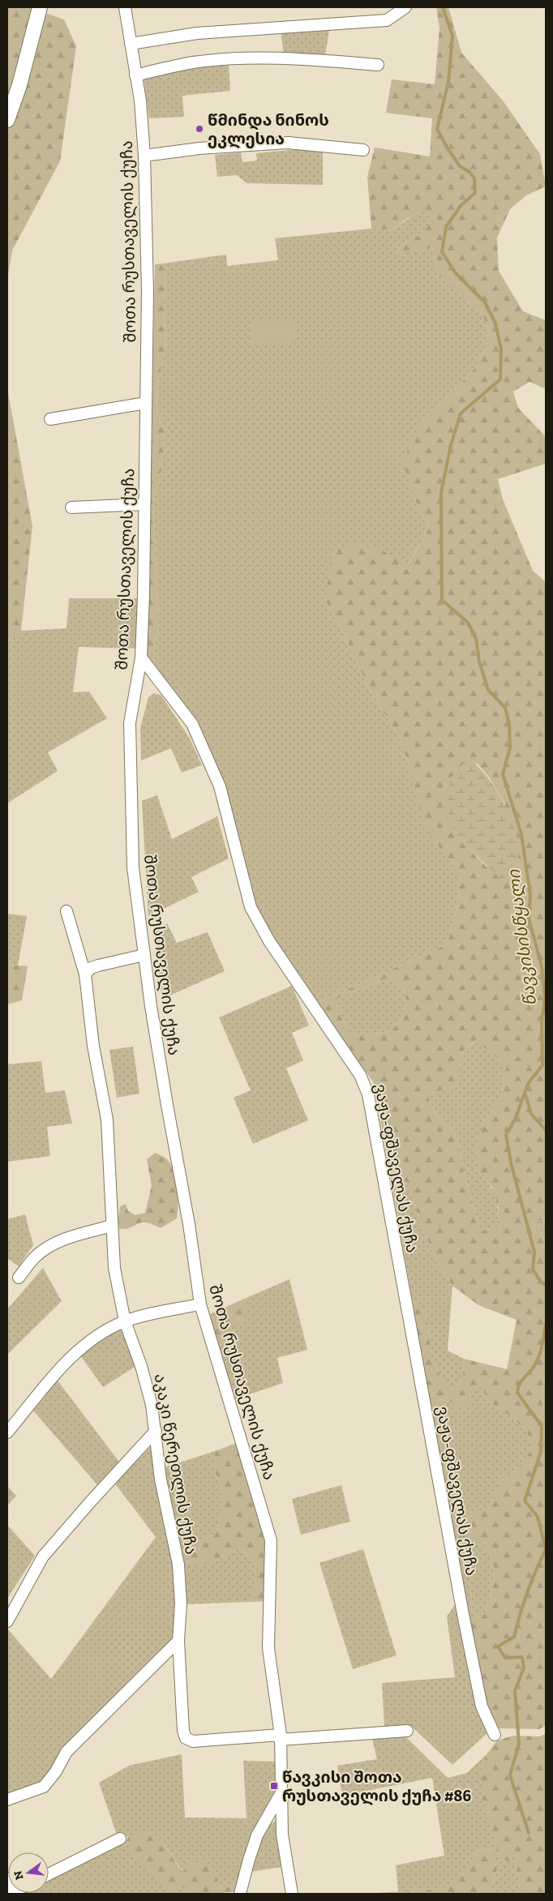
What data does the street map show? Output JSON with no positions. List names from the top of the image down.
{
  "streets": {
    "street": ["შოთა რუსთაველის ქუჩა", "ვაჟა-ფშაველას ქუჩა", "აკაკი წერეთლის ქუჩა"]
  },
  "crossings": [
    ["შოთა რუსთაველის ქუჩა", "ვაჟა-ფშაველას ქუჩა"],
    ["შოთა რუსთაველის ქუჩა", "აკაკი წერეთლის ქუჩა"]
  ],
  "water": ["წავკისისწყალი"],
  "places": {
    "other": ["წმინდა ნინოს ეკლესია"],
    "transit": ["წავკისი შოთა რუსთაველის ქუჩა #86"]
  },
  "north": "left"
}
